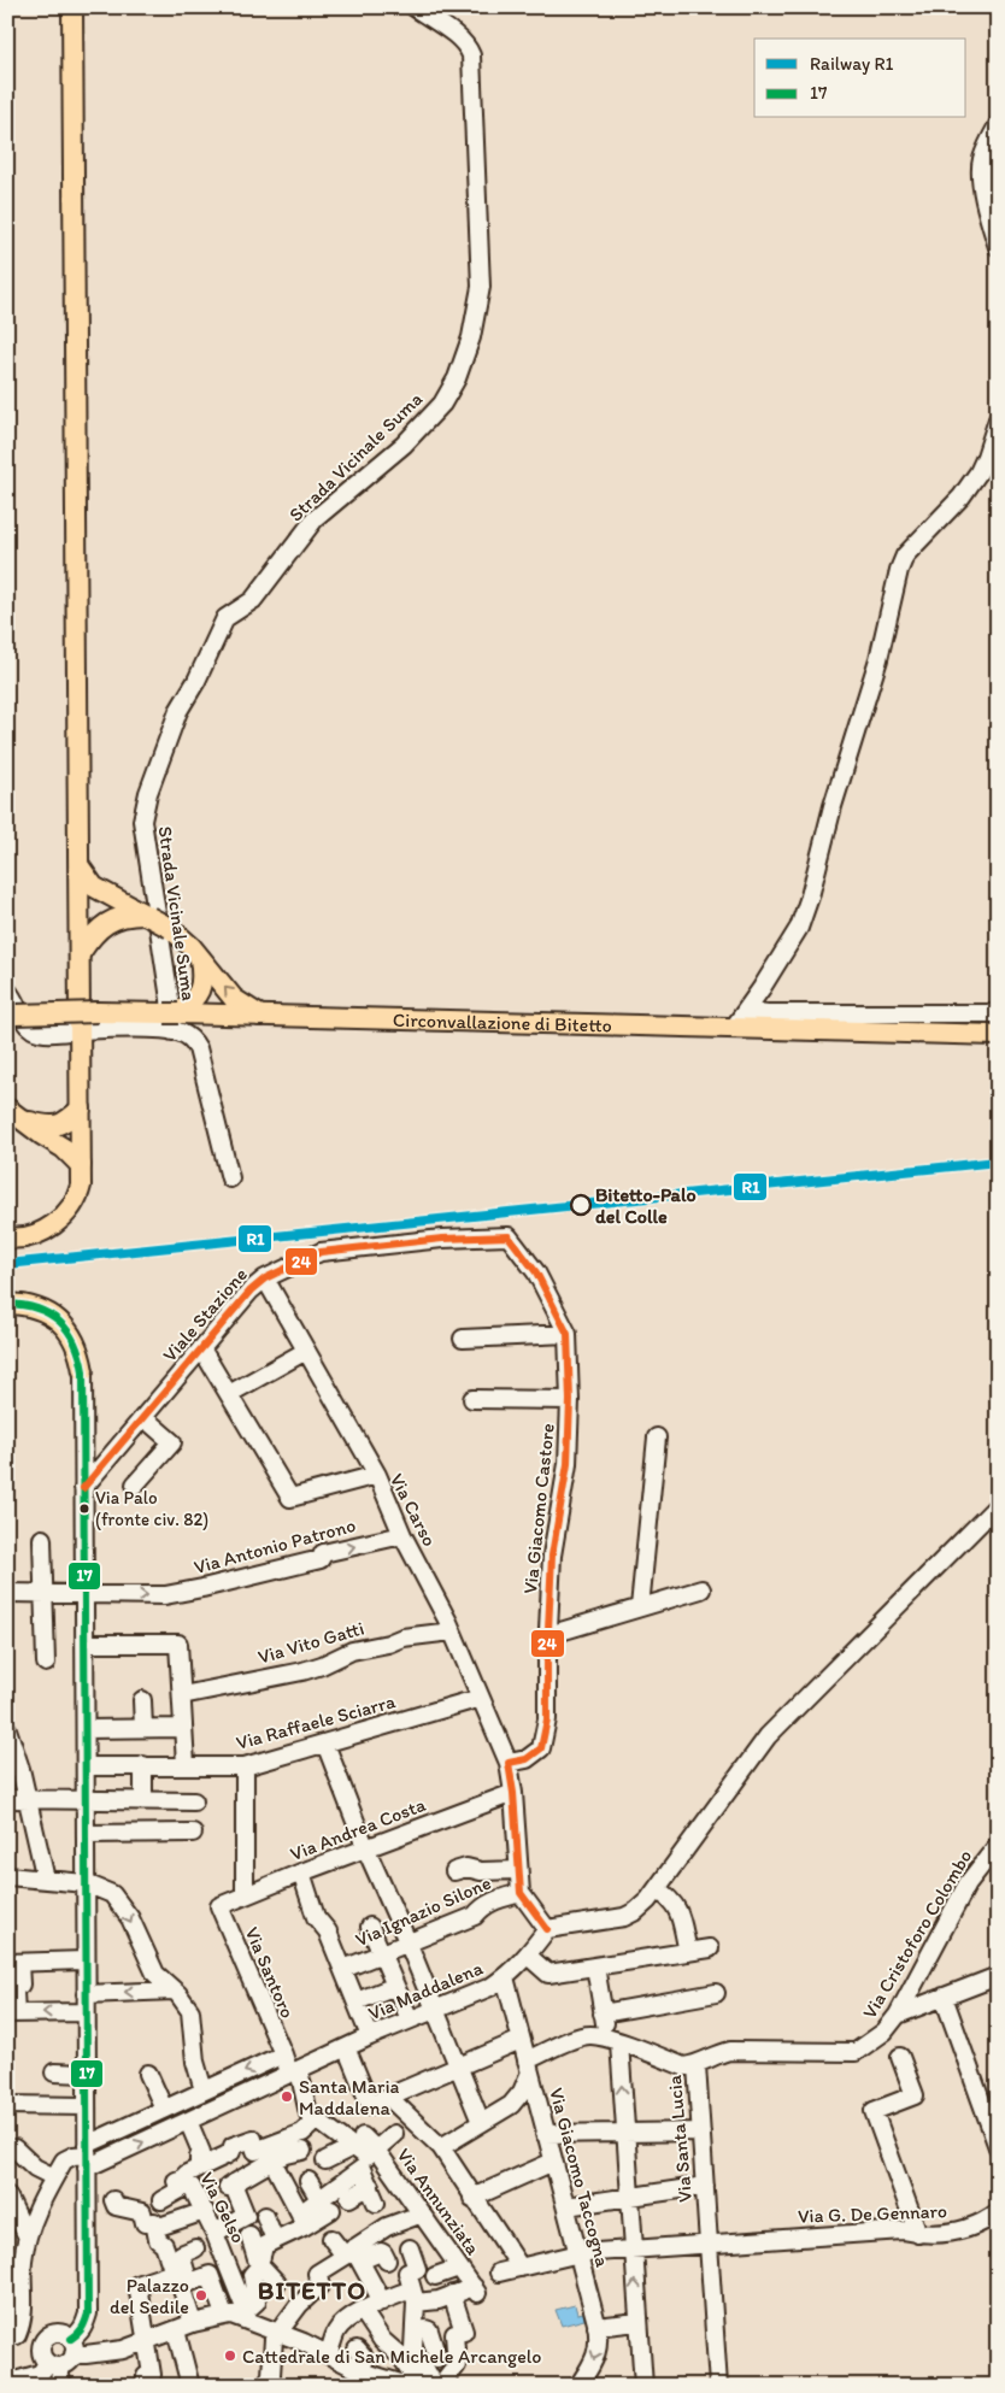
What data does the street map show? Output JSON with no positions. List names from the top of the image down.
{
  "streets": {
    "main road": ["Circonvallazione di Bitetto"],
    "street": [
      "Strada Vicinale Suma",
      "Viale Stazione",
      "Via Giacomo Castore",
      "Via Carso",
      "Via Antonio Patrono",
      "Via Vito Gatti",
      "Via Raffaele Sciarra",
      "Via Andrea Costa",
      "Via Ignazio Silone",
      "Via Cristoforo Colombo",
      "Via Santoro",
      "Via Maddalena",
      "Via Santa Lucia",
      "Via Giacomo Taccogna",
      "Via Annunziata",
      "Via Gelso",
      "Via G. De Gennaro"
    ]
  },
  "crossings": [
    ["Strada Vicinale Suma", "Circonvallazione di Bitetto"],
    ["Viale Stazione", "Via Giacomo Castore"],
    ["Viale Stazione", "Via Carso"],
    ["Via Giacomo Castore", "Via Carso"],
    ["Via Carso", "Via Antonio Patrono"],
    ["Via Carso", "Via Vito Gatti"],
    ["Via Carso", "Via Raffaele Sciarra"],
    ["Via Andrea Costa", "Via Santoro"],
    ["Via Cristoforo Colombo", "Via Santa Lucia"],
    ["Via Maddalena", "Via Giacomo Taccogna"],
    ["Via Maddalena", "Via Annunziata"],
    ["Via Santa Lucia", "Via Giacomo Taccogna"],
    ["Via Santa Lucia", "Via G. De Gennaro"],
    ["Via Giacomo Taccogna", "Via G. De Gennaro"]
  ],
  "one_way": ["Via Antonio Patrono"],
  "districts": ["BITETTO"],
  "places": [
    "Bitetto-Palo del Colle",
    "Via Palo (fronte civ. 82)",
    "Santa Maria Maddalena",
    "Palazzo del Sedile",
    "Cattedrale di San Michele Arcangelo"
  ],
  "lines": ["rail line R1", "transit line 24", "transit line 17"],
  "legend": ["Railway R1", "17"]
}
